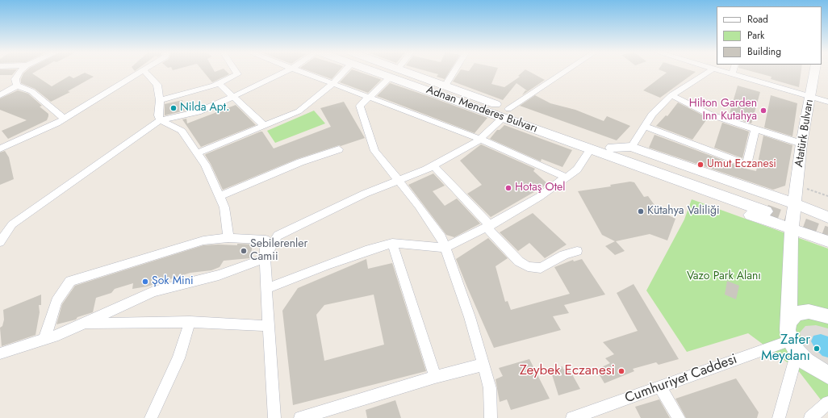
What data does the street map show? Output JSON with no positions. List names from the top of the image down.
{
  "streets": {
    "main road": ["Adnan Menderes Bulvarı", "Atatürk Bulvarı"],
    "street": ["Cumhuriyet Caddesi"]
  },
  "crossings": [
    ["Atatürk Bulvarı", "Cumhuriyet Caddesi"]
  ],
  "parks": ["Vazo Park Alanı"],
  "places": [
    "Nilda Apt.",
    "Hilton Garden Inn Kutahya",
    "Umut Eczanesi",
    "Hotaş Otel",
    "Kütahya Valiliği",
    "Sebilerenler Camii",
    "Şok Mini",
    "Zafer Meydanı",
    "Zeybek Eczanesi"
  ],
  "legend": ["Road", "Park", "Building"]
}
